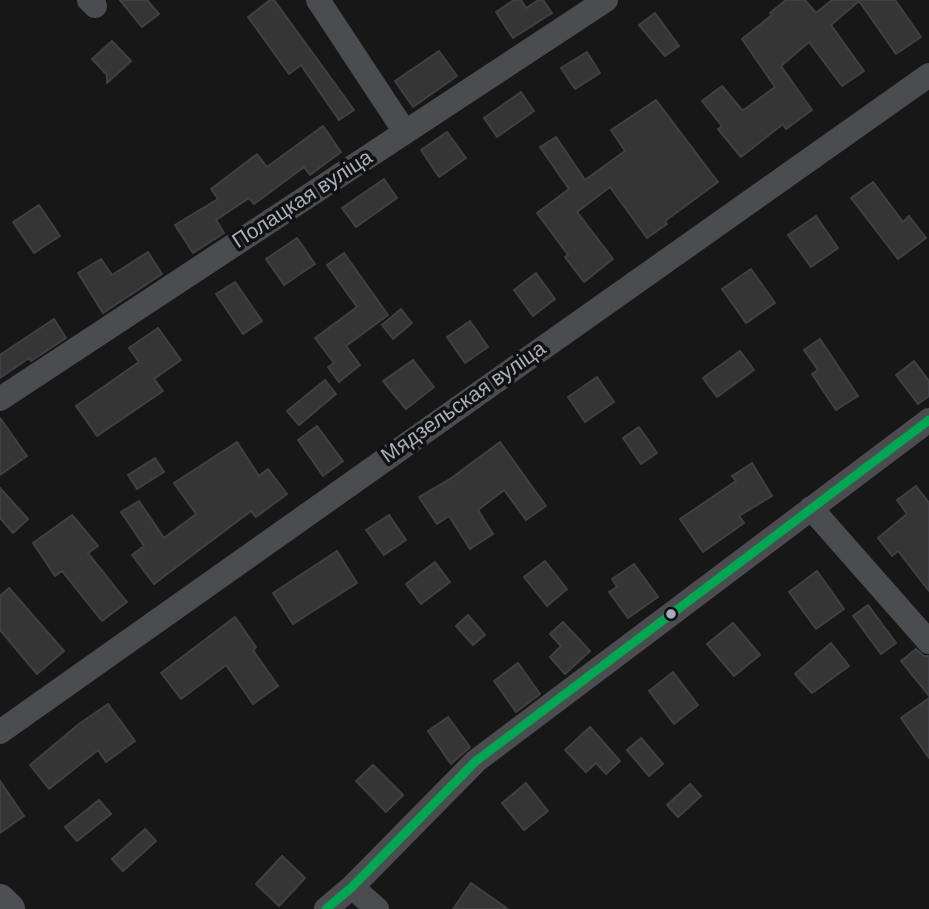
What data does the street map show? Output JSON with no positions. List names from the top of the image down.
{
  "streets": {
    "street": ["Полацкая вуліца", "Мядзельская вуліца"]
  }
}
